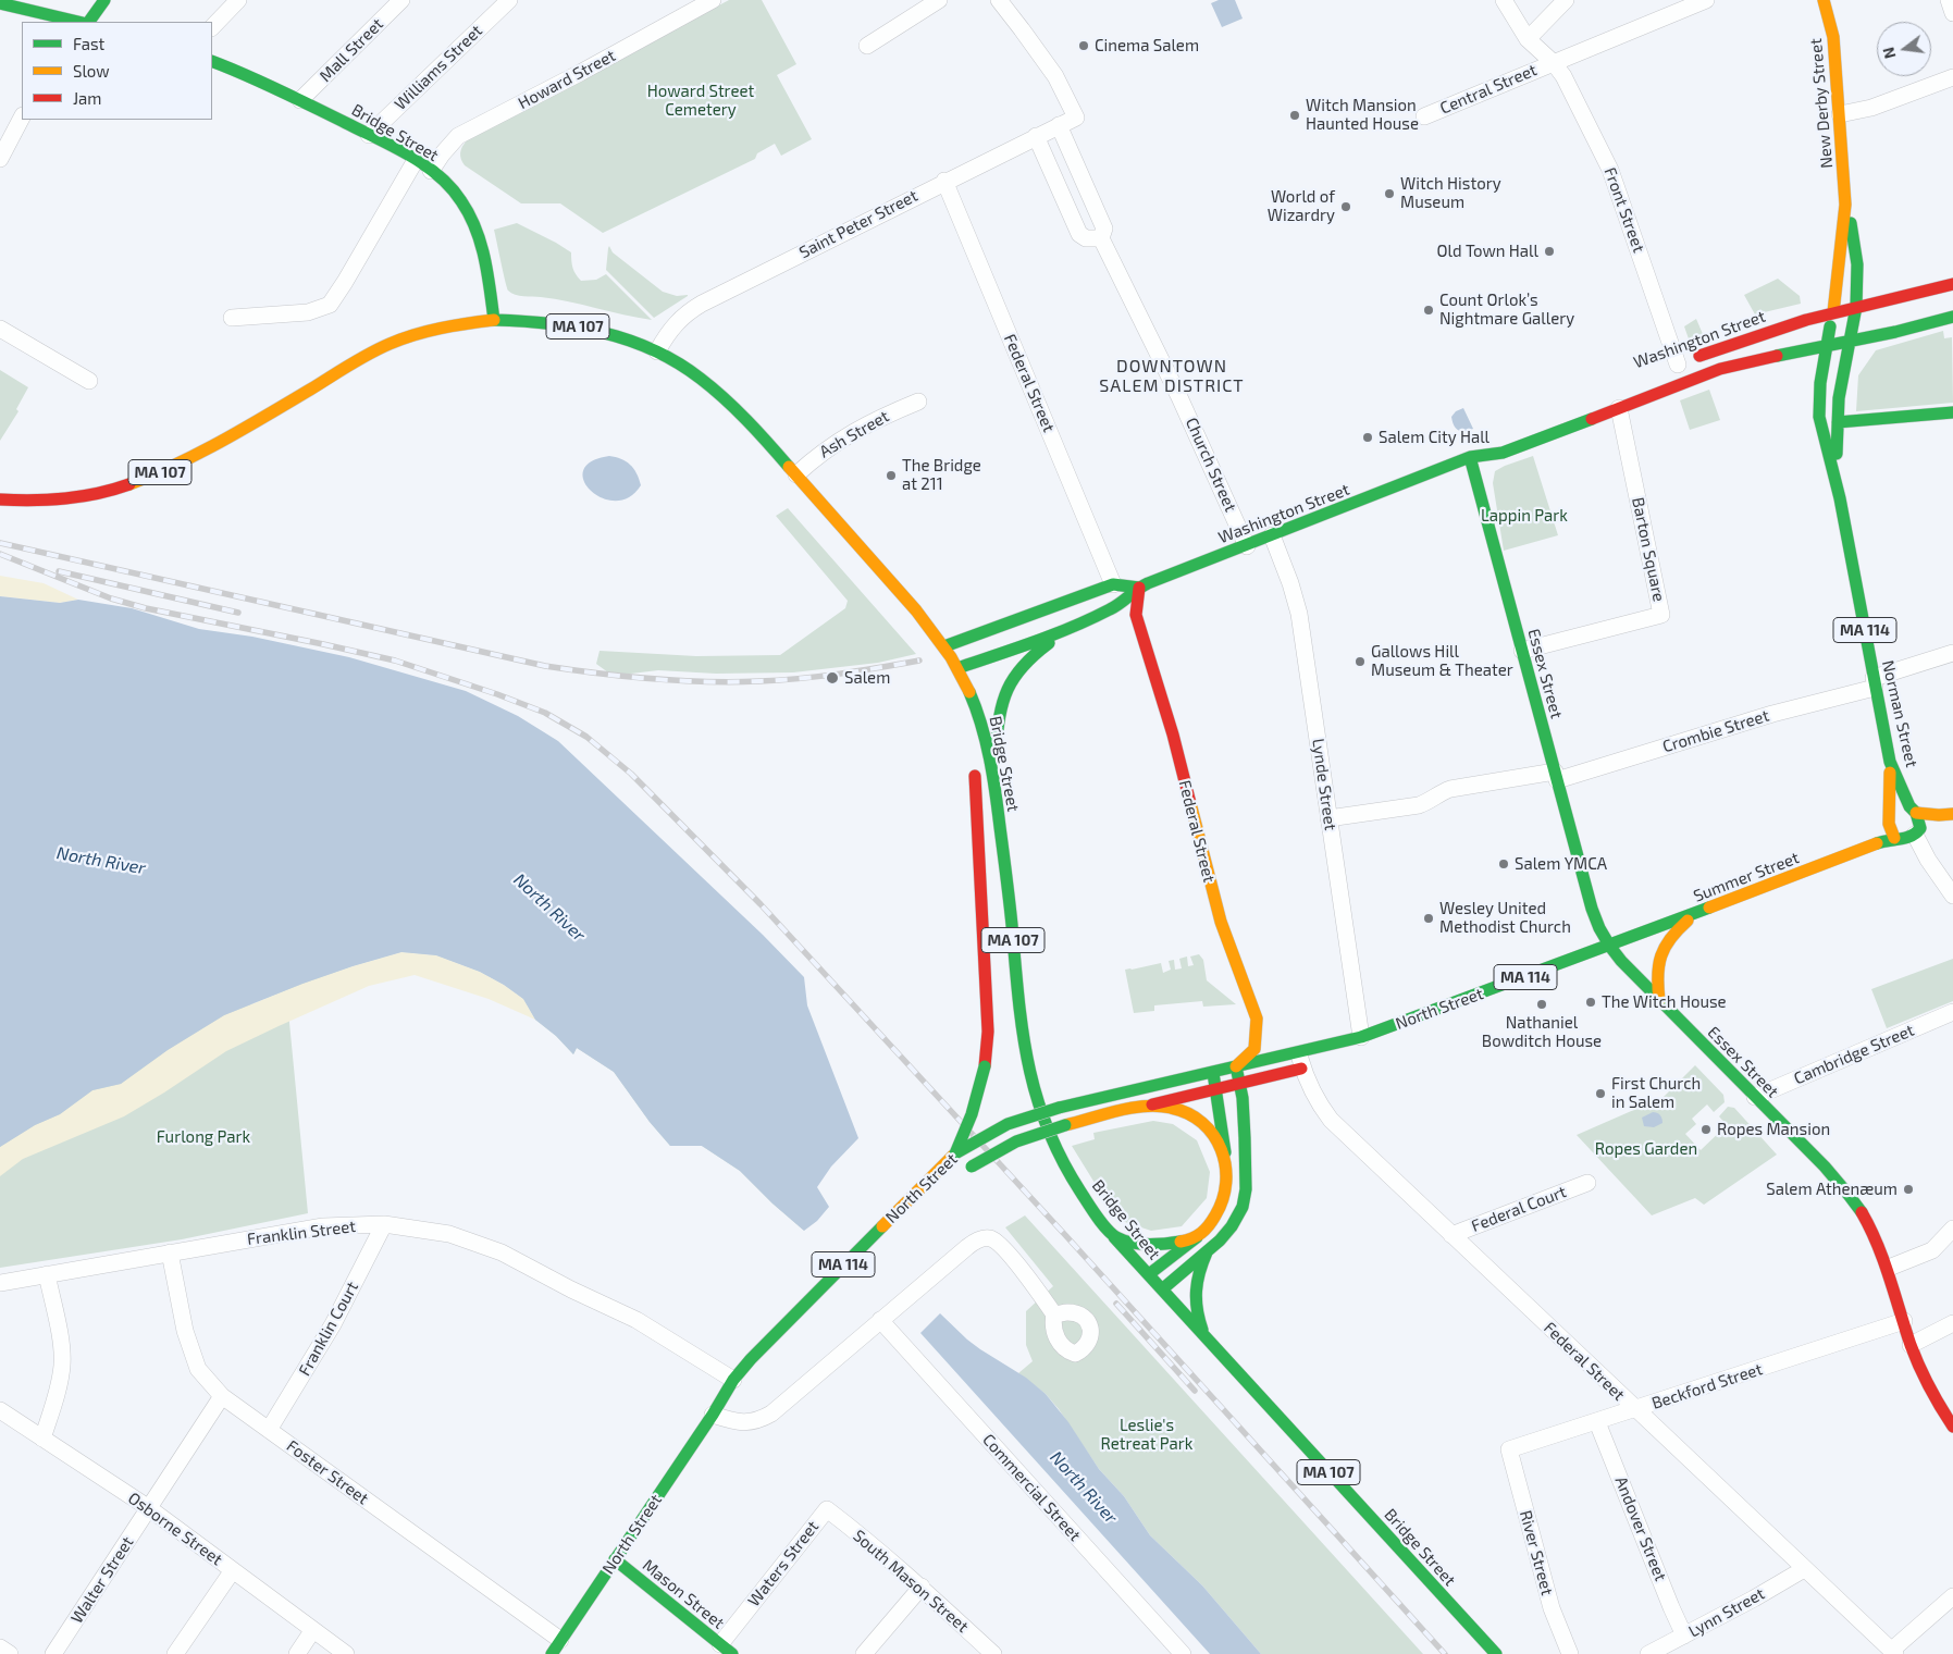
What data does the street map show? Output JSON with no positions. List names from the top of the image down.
{
  "streets": {
    "main road": [
      "New Derby Street",
      "Bridge Street",
      "MA 107",
      "Washington Street",
      "Federal Street",
      "MA 114",
      "Essex Street",
      "Norman Street",
      "Summer Street",
      "North Street",
      "Mason Street"
    ],
    "street": [
      "Mall Street",
      "Williams Street",
      "Howard Street",
      "Central Street",
      "Front Street",
      "Saint Peter Street",
      "Ash Street",
      "Church Street",
      "Barton Square",
      "Crombie Street",
      "Lynde Street",
      "Cambridge Street",
      "Federal Court",
      "Franklin Street",
      "Franklin Court",
      "Beckford Street",
      "Foster Street",
      "Commercial Street",
      "Osborne Street",
      "Andover Street",
      "River Street",
      "Waters Street",
      "Walter Street",
      "South Mason Street",
      "Lynn Street"
    ]
  },
  "crossings": [
    ["Mall Street", "Bridge Street"],
    ["Williams Street", "Bridge Street"],
    ["Howard Street", "Bridge Street"],
    ["Central Street", "Front Street"],
    ["New Derby Street", "Washington Street"],
    ["New Derby Street", "MA 114"],
    ["New Derby Street", "Norman Street"],
    ["Bridge Street", "Saint Peter Street"],
    ["Bridge Street", "MA 107"],
    ["Bridge Street", "Washington Street"],
    ["Bridge Street", "Ash Street"],
    ["Front Street", "Washington Street"],
    ["Saint Peter Street", "Federal Street"],
    ["Saint Peter Street", "Church Street"],
    ["Washington Street", "Federal Street"],
    ["Washington Street", "Church Street"],
    ["Washington Street", "Barton Square"],
    ["Washington Street", "MA 114"],
    ["Washington Street", "Essex Street"],
    ["Washington Street", "Norman Street"],
    ["Washington Street", "Lynde Street"],
    ["Federal Street", "North Street"],
    ["Federal Street", "Federal Court"],
    ["Federal Street", "Beckford Street"],
    ["Federal Street", "Lynn Street"],
    ["Barton Square", "Essex Street"],
    ["MA 114", "Norman Street"],
    ["Essex Street", "Crombie Street"],
    ["Essex Street", "Summer Street"],
    ["Essex Street", "North Street"],
    ["Essex Street", "Cambridge Street"],
    ["Essex Street", "Beckford Street"],
    ["Norman Street", "Crombie Street"],
    ["Norman Street", "Summer Street"],
    ["Crombie Street", "Lynde Street"],
    ["Lynde Street", "North Street"],
    ["Summer Street", "North Street"],
    ["North Street", "Franklin Street"],
    ["North Street", "Foster Street"],
    ["North Street", "Mason Street"],
    ["Franklin Street", "Franklin Court"],
    ["Franklin Street", "Foster Street"],
    ["Franklin Court", "Foster Street"],
    ["Beckford Street", "Andover Street"],
    ["Beckford Street", "River Street"],
    ["Foster Street", "Walter Street"],
    ["Osborne Street", "Walter Street"],
    ["Andover Street", "Lynn Street"],
    ["Waters Street", "South Mason Street"],
    ["Waters Street", "Mason Street"]
  ],
  "districts": ["DOWNTOWN SALEM DISTRICT"],
  "water": ["North River"],
  "parks": [
    "Howard Street Cemetery",
    "Lappin Park",
    "Furlong Park",
    "Ropes Garden",
    "Leslie's Retreat Park"
  ],
  "places": [
    "Cinema Salem",
    "Witch Mansion Haunted House",
    "Witch History Museum",
    "World of Wizardry",
    "Old Town Hall",
    "Count Orlok’s Nightmare Gallery",
    "Salem City Hall",
    "The Bridge at 211",
    "Gallows Hill Museum & Theater",
    "Salem",
    "Salem YMCA",
    "Wesley United Methodist Church",
    "The Witch House",
    "Nathaniel Bowditch House",
    "First Church in Salem",
    "Ropes Mansion",
    "Salem Athenæum"
  ],
  "legend": ["Fast", "Slow", "Jam"],
  "north": "left"
}
